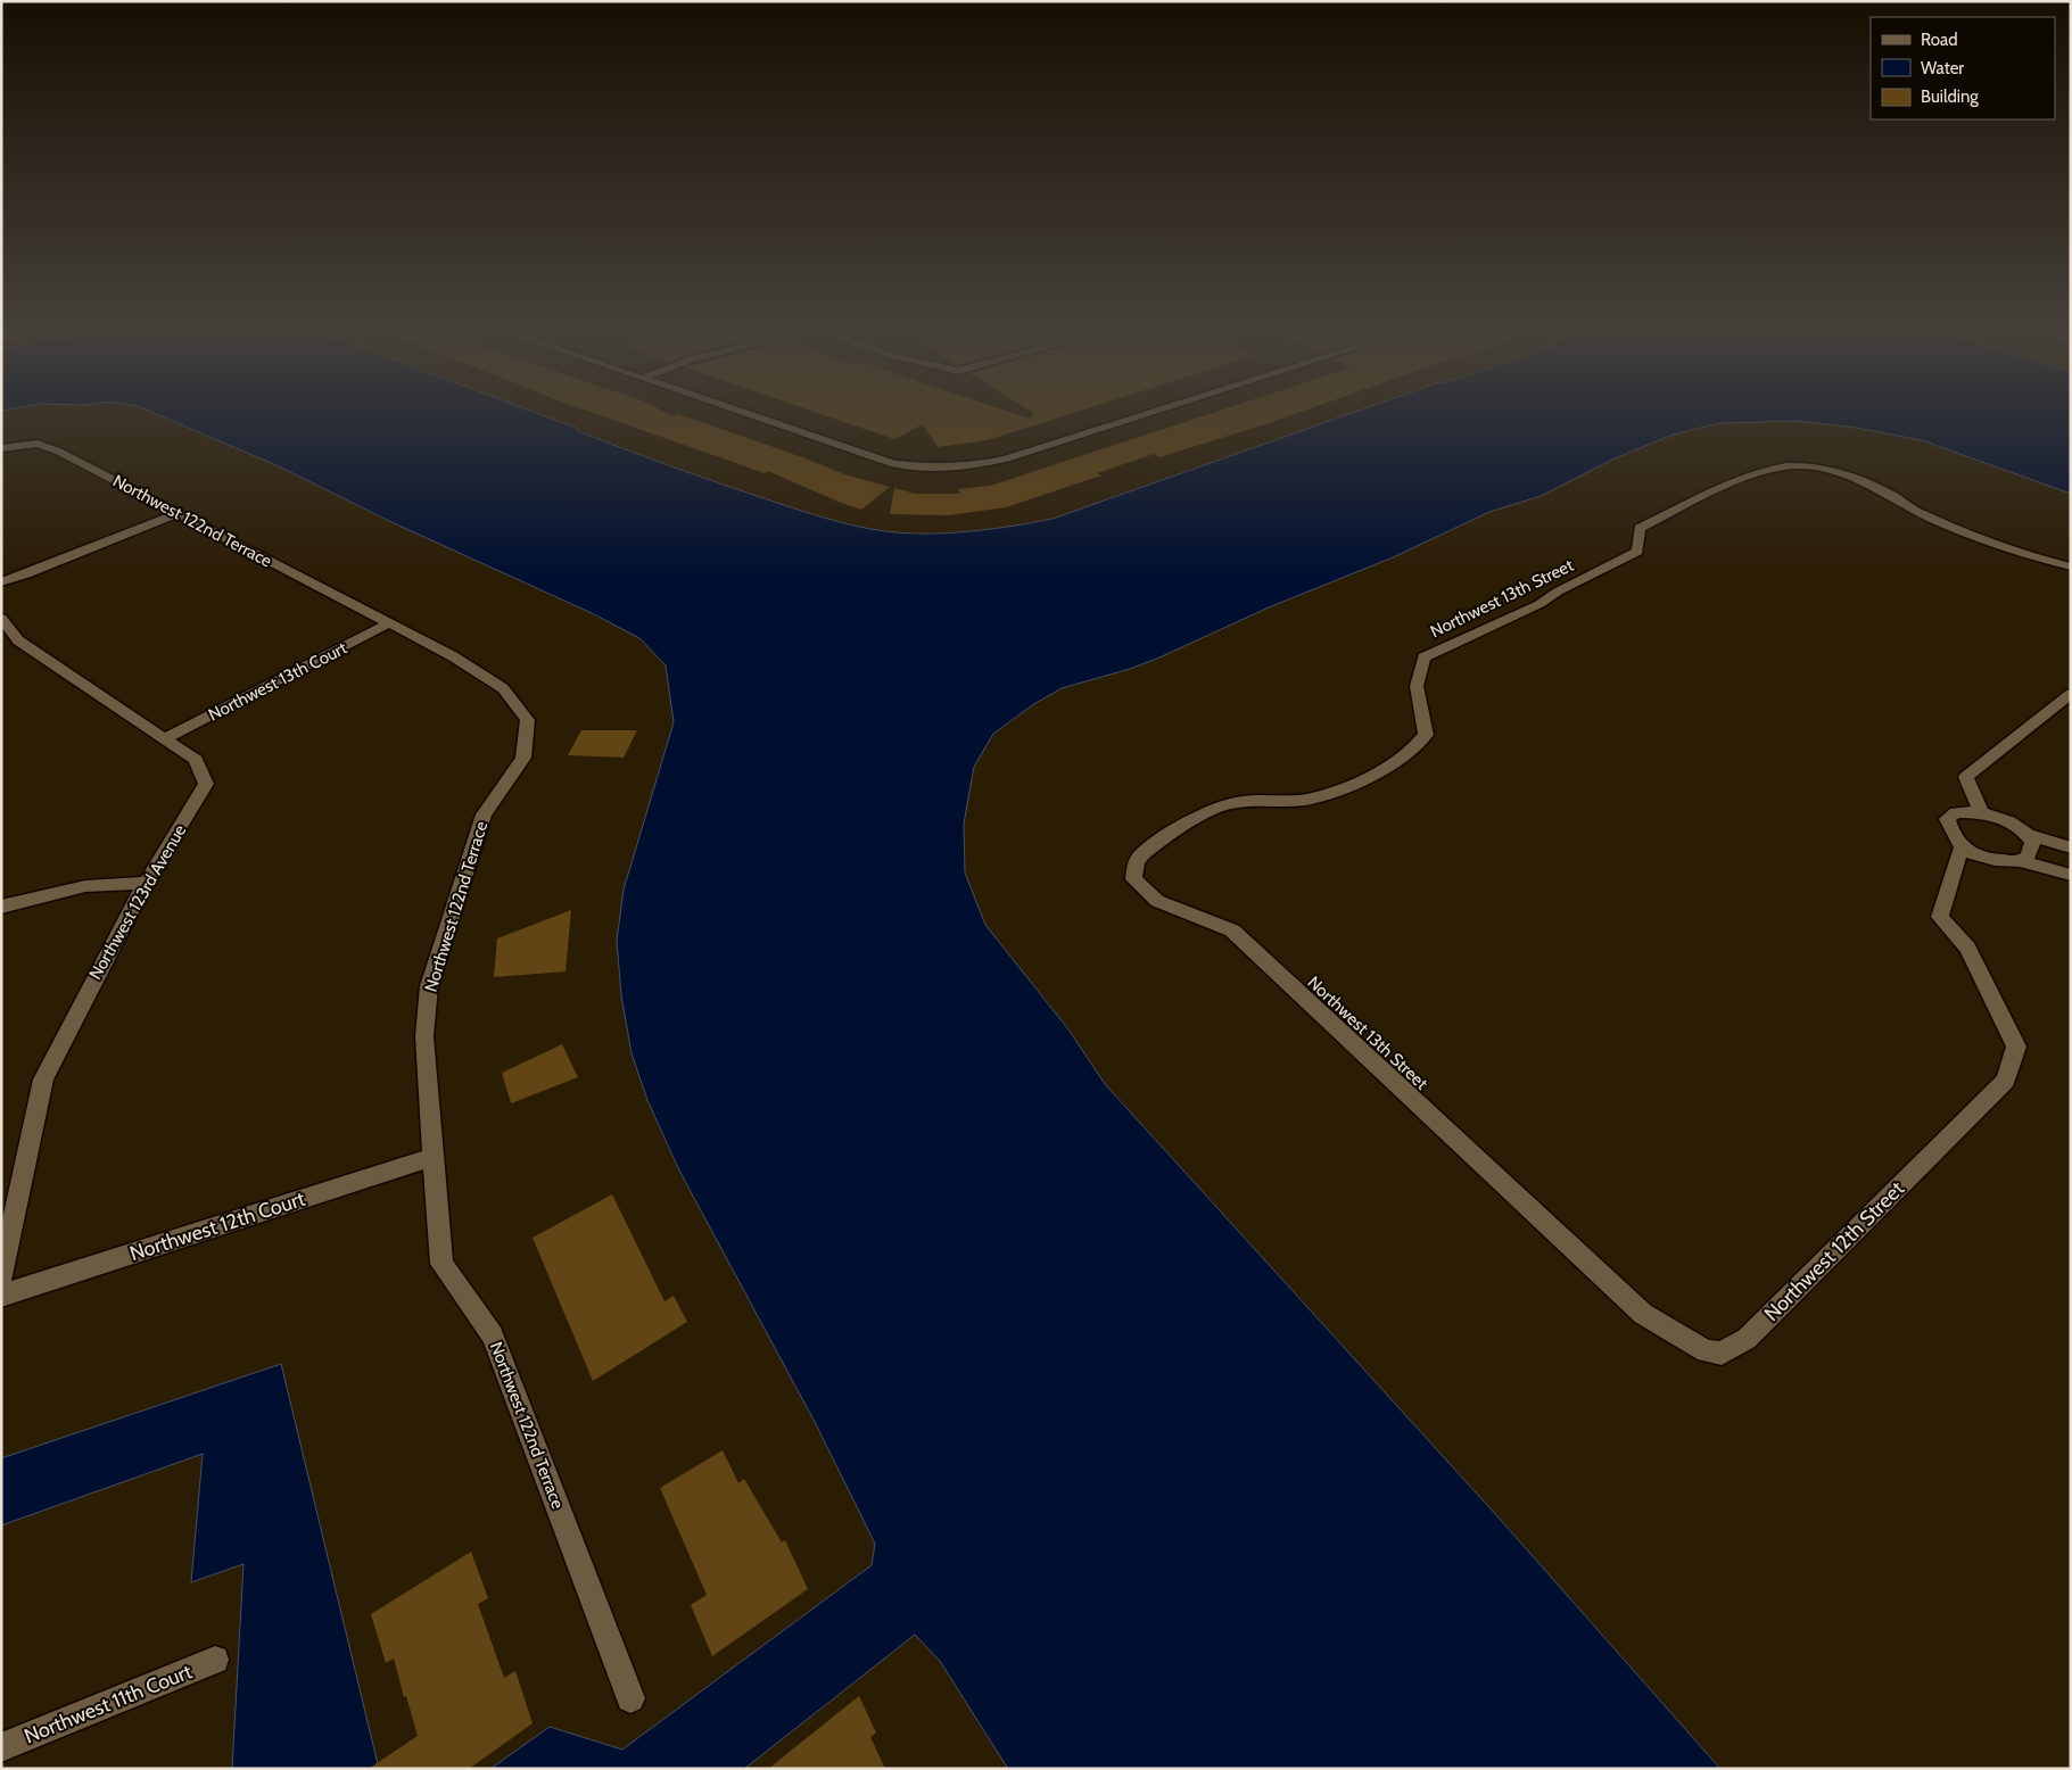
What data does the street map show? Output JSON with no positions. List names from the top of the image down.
{
  "streets": {
    "street": [
      "Northwest 122nd Terrace",
      "Northwest 13th Street",
      "Northwest 13th Court",
      "Northwest 123rd Avenue",
      "Northwest 12th Court",
      "Northwest 12th Street",
      "Northwest 11th Court"
    ]
  },
  "crossings": [
    ["Northwest 122nd Terrace", "Northwest 13th Court"],
    ["Northwest 122nd Terrace", "Northwest 12th Court"],
    ["Northwest 13th Street", "Northwest 12th Street"],
    ["Northwest 13th Court", "Northwest 123rd Avenue"]
  ],
  "legend": ["Road", "Water", "Building"]
}
